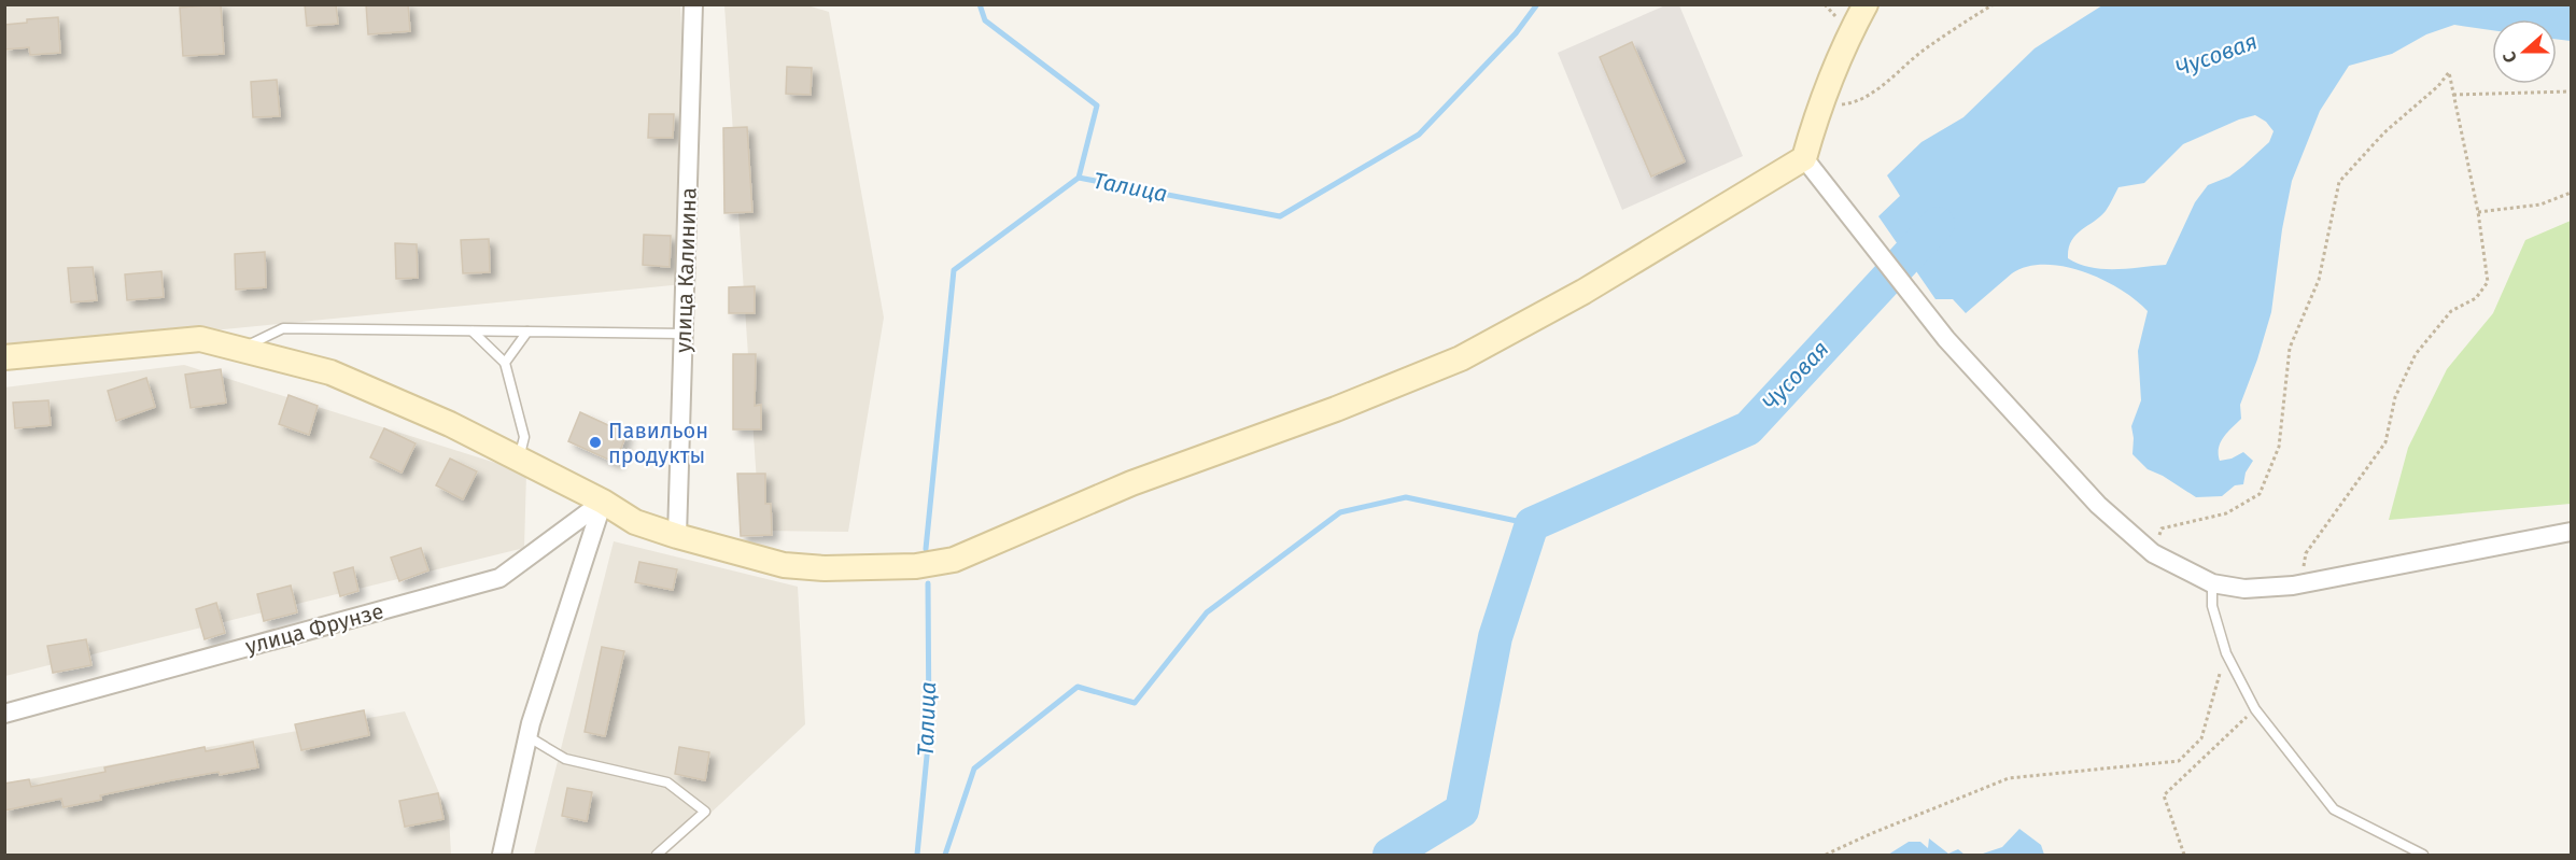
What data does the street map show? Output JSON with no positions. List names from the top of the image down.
{
  "streets": {
    "street": ["улица Калинина", "улица Фрунзе"]
  },
  "water": ["Чусовая", "Талица"],
  "places": ["Павильон продукты"],
  "north": "left"
}
